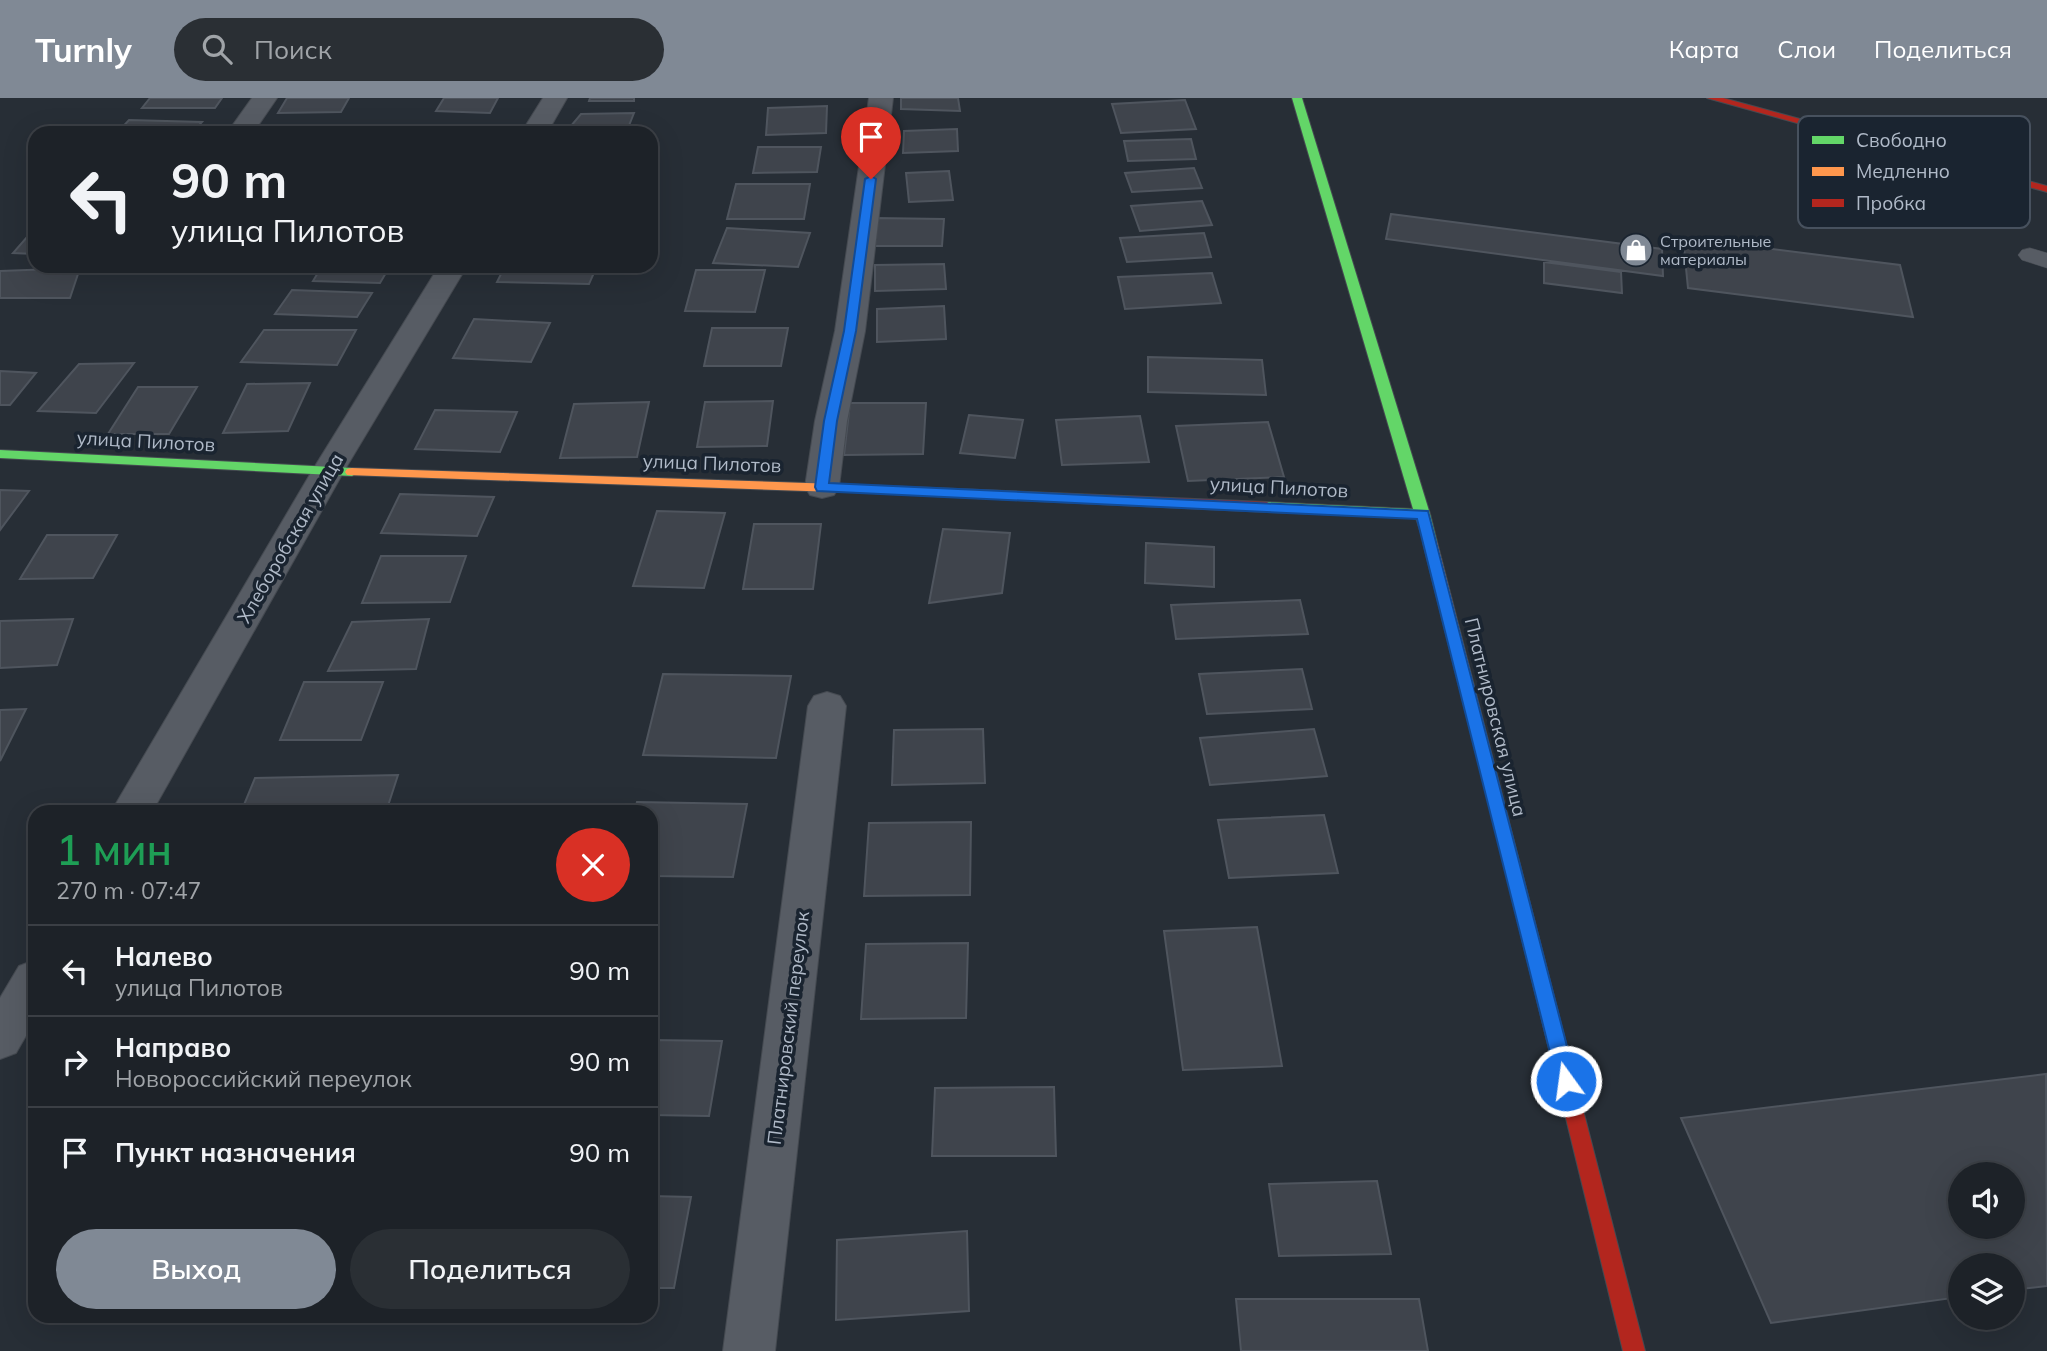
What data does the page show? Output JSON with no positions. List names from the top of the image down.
{
  "streets": {
    "street": [
      "улица Пилотов",
      "Хлеборобская улица",
      "Платнировская улица",
      "Платнировский переулок"
    ]
  },
  "crossings": [
    ["улица Пилотов", "Хлеборобская улица"],
    ["улица Пилотов", "Платнировская улица"]
  ],
  "places": {
    "shop": ["Строительные материалы"]
  },
  "legend": ["Свободно", "Медленно", "Пробка"],
  "page": {
    "header": "Turnly",
    "search": "Поиск",
    "nav": ["Карта", "Слои", "Поделиться"],
    "turn": ["90 m", "улица Пилотов"],
    "heading": ["1 мин", "270 m · 07:47"],
    "list": [
      {
        "name": "Налево",
        "note": "улица Пилотов",
        "value": "90 m"
      },
      {
        "name": "Направо",
        "note": "Новороссийский переулок",
        "value": "90 m"
      },
      {
        "name": "Пункт назначения",
        "value": "90 m"
      }
    ],
    "buttons": ["Выход", "Поделиться"]
  }
}
